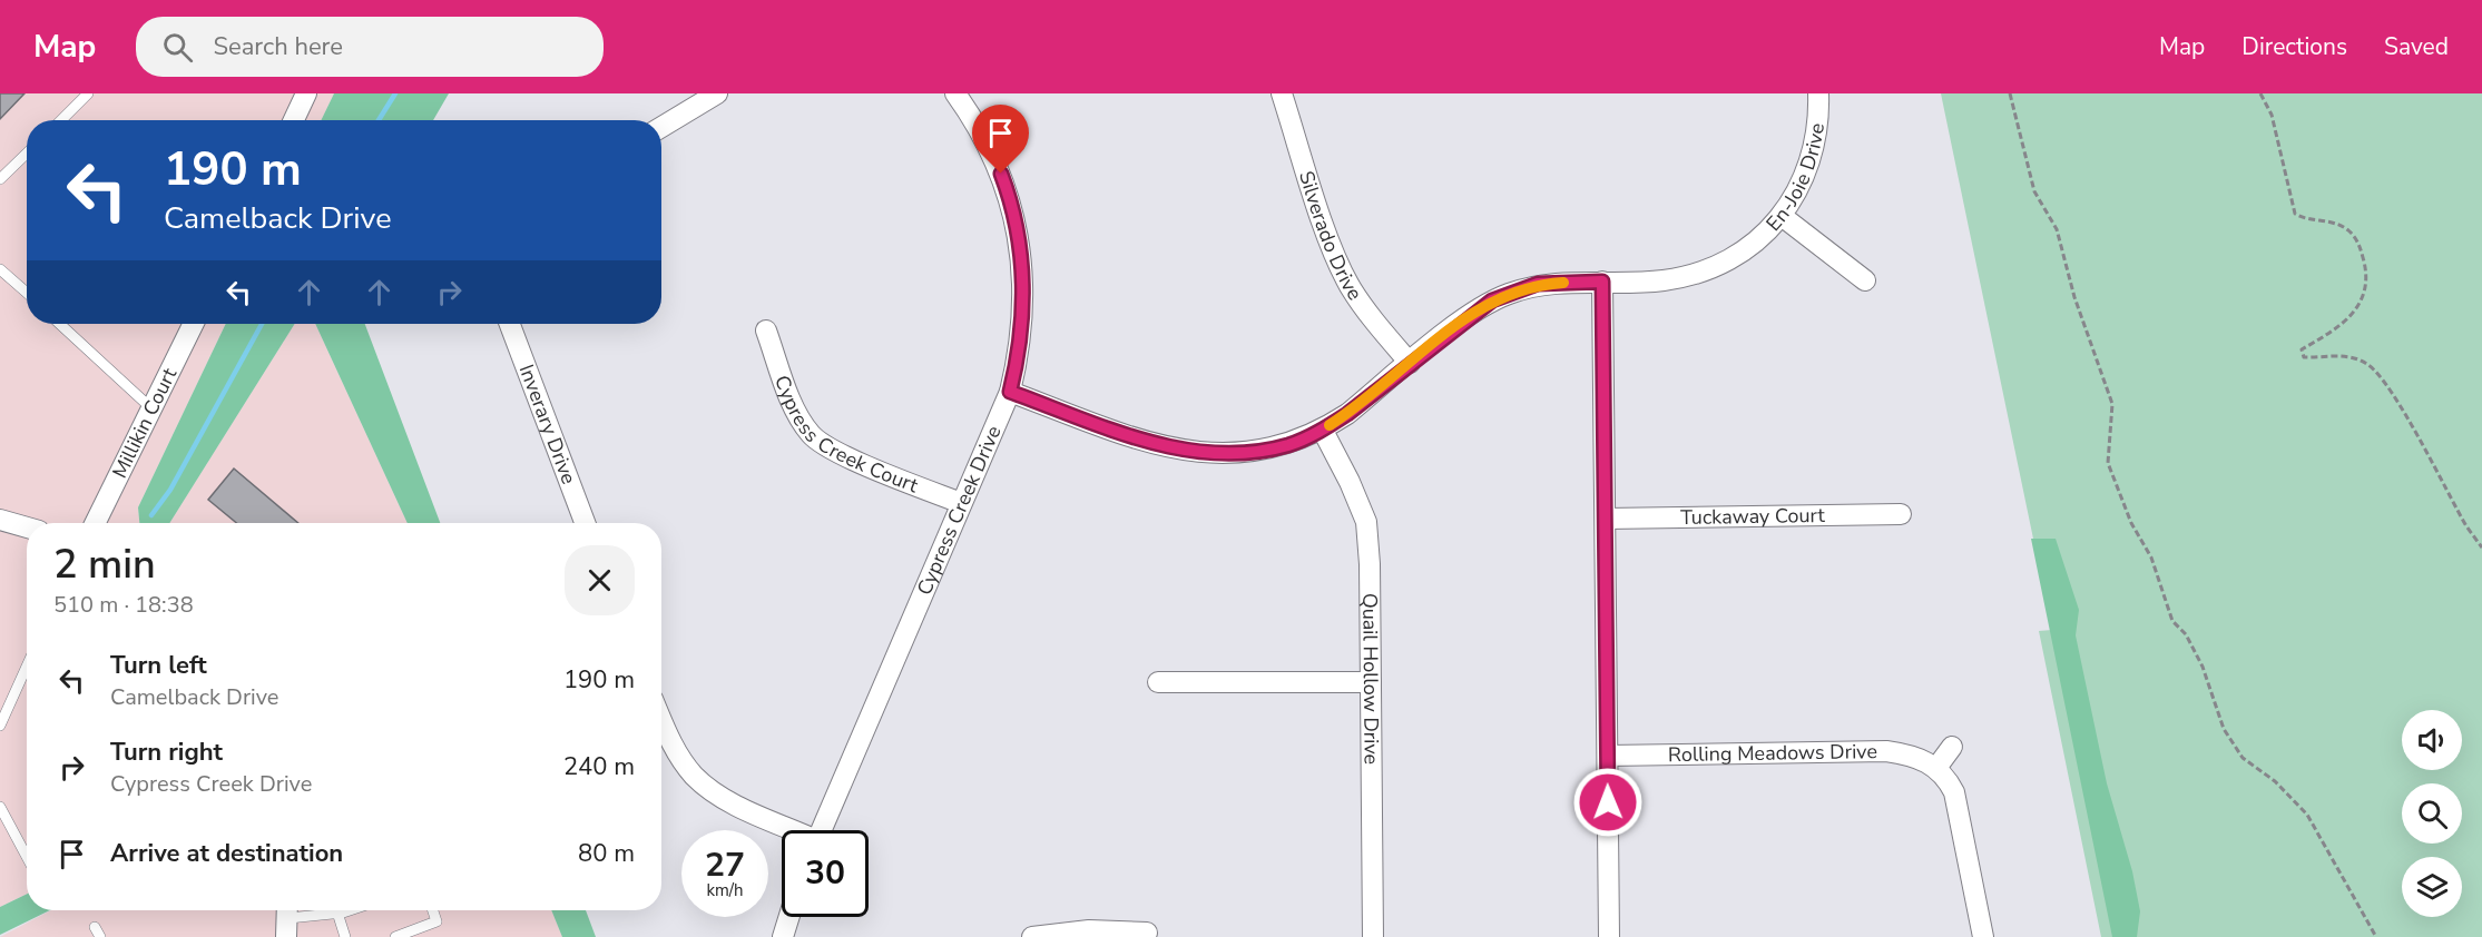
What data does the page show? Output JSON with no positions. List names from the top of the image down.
{
  "streets": {
    "street": [
      "En-Joie Drive",
      "Silverado Drive",
      "Millikin Court",
      "Inverary Drive",
      "Cypress Creek Court",
      "Cypress Creek Drive",
      "Tuckaway Court",
      "Quail Hollow Drive",
      "Rolling Meadows Drive"
    ]
  },
  "crossings": [
    ["En-Joie Drive", "Silverado Drive"],
    ["En-Joie Drive", "Cypress Creek Drive"],
    ["En-Joie Drive", "Quail Hollow Drive"],
    ["Cypress Creek Court", "Cypress Creek Drive"]
  ],
  "page": {
    "header": "Map",
    "search": "Search here",
    "nav": ["Map", "Directions", "Saved"],
    "turn": ["190 m", "Camelback Drive"],
    "heading": ["2 min", "510 m · 18:38"],
    "list": [
      {
        "name": "Turn left",
        "note": "Camelback Drive",
        "value": "190 m"
      },
      {
        "name": "Turn right",
        "note": "Cypress Creek Drive",
        "value": "240 m"
      },
      {
        "name": "Arrive at destination",
        "value": "80 m"
      }
    ],
    "speed": "27 km/h",
    "limit": "30"
  }
}
